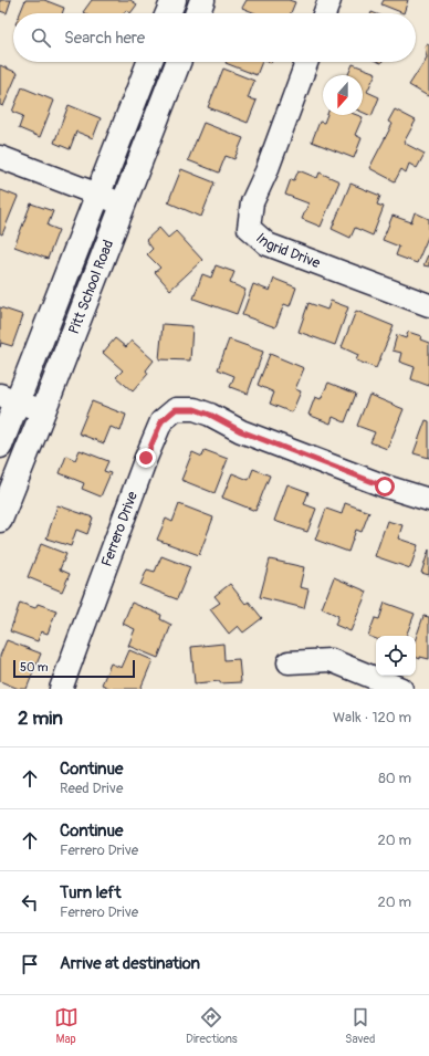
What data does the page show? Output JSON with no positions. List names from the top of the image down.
{
  "streets": {
    "main road": ["Pitt School Road"],
    "street": ["Ingrid Drive", "Ferrero Drive"]
  },
  "scale_bar": "50 m",
  "north": "bottom",
  "page": {
    "search": "Search here",
    "scale": "50 m",
    "heading": ["2 min", "Walk · 120 m"],
    "list": [
      ["Continue", "Reed Drive", "80 m"],
      ["Continue", "Ferrero Drive", "20 m"],
      ["Turn left", "Ferrero Drive", "20 m"],
      "Arrive at destination"
    ],
    "nav": ["Map", "Directions", "Saved"]
  }
}
